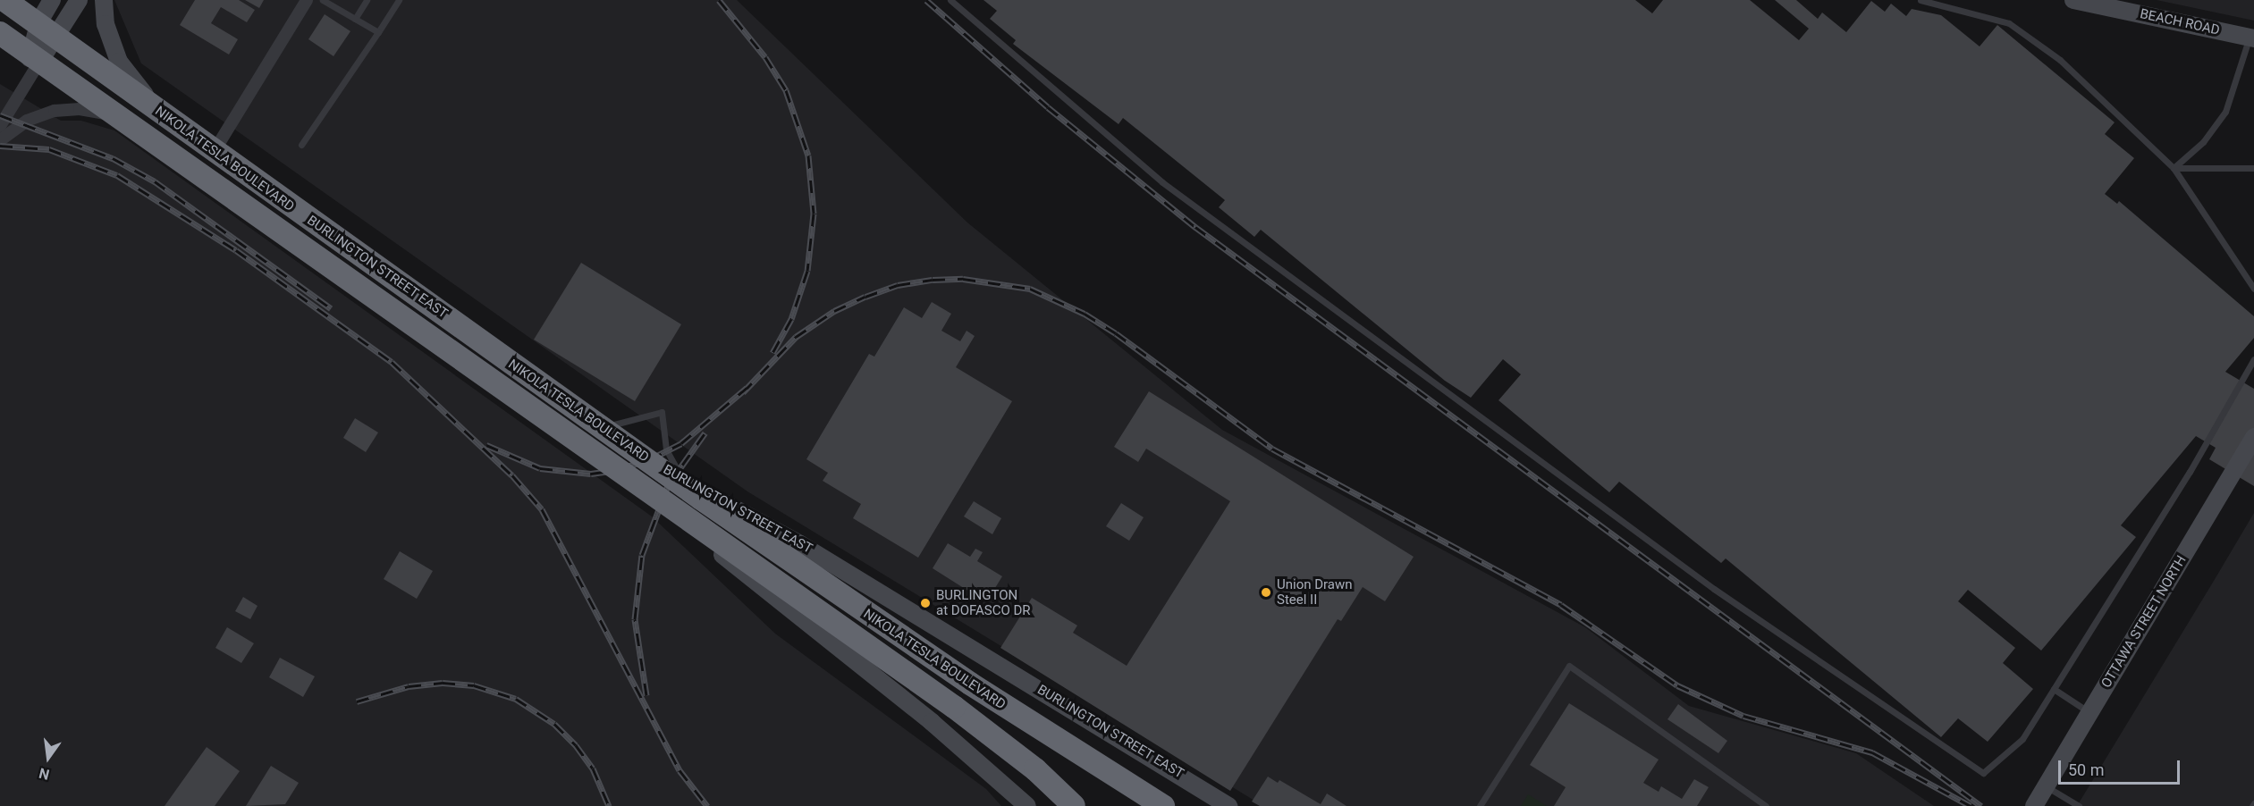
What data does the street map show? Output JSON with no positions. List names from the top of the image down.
{
  "streets": {
    "highway": ["NIKOLA TESLA BOULEVARD"],
    "main road": ["BEACH ROAD", "BURLINGTON STREET EAST", "OTTAWA STREET NORTH"]
  },
  "places": ["Union Drawn Steel II", "BURLINGTON at DOFASCO DR"],
  "scale_bar": "50 m",
  "north": "bottom"
}
